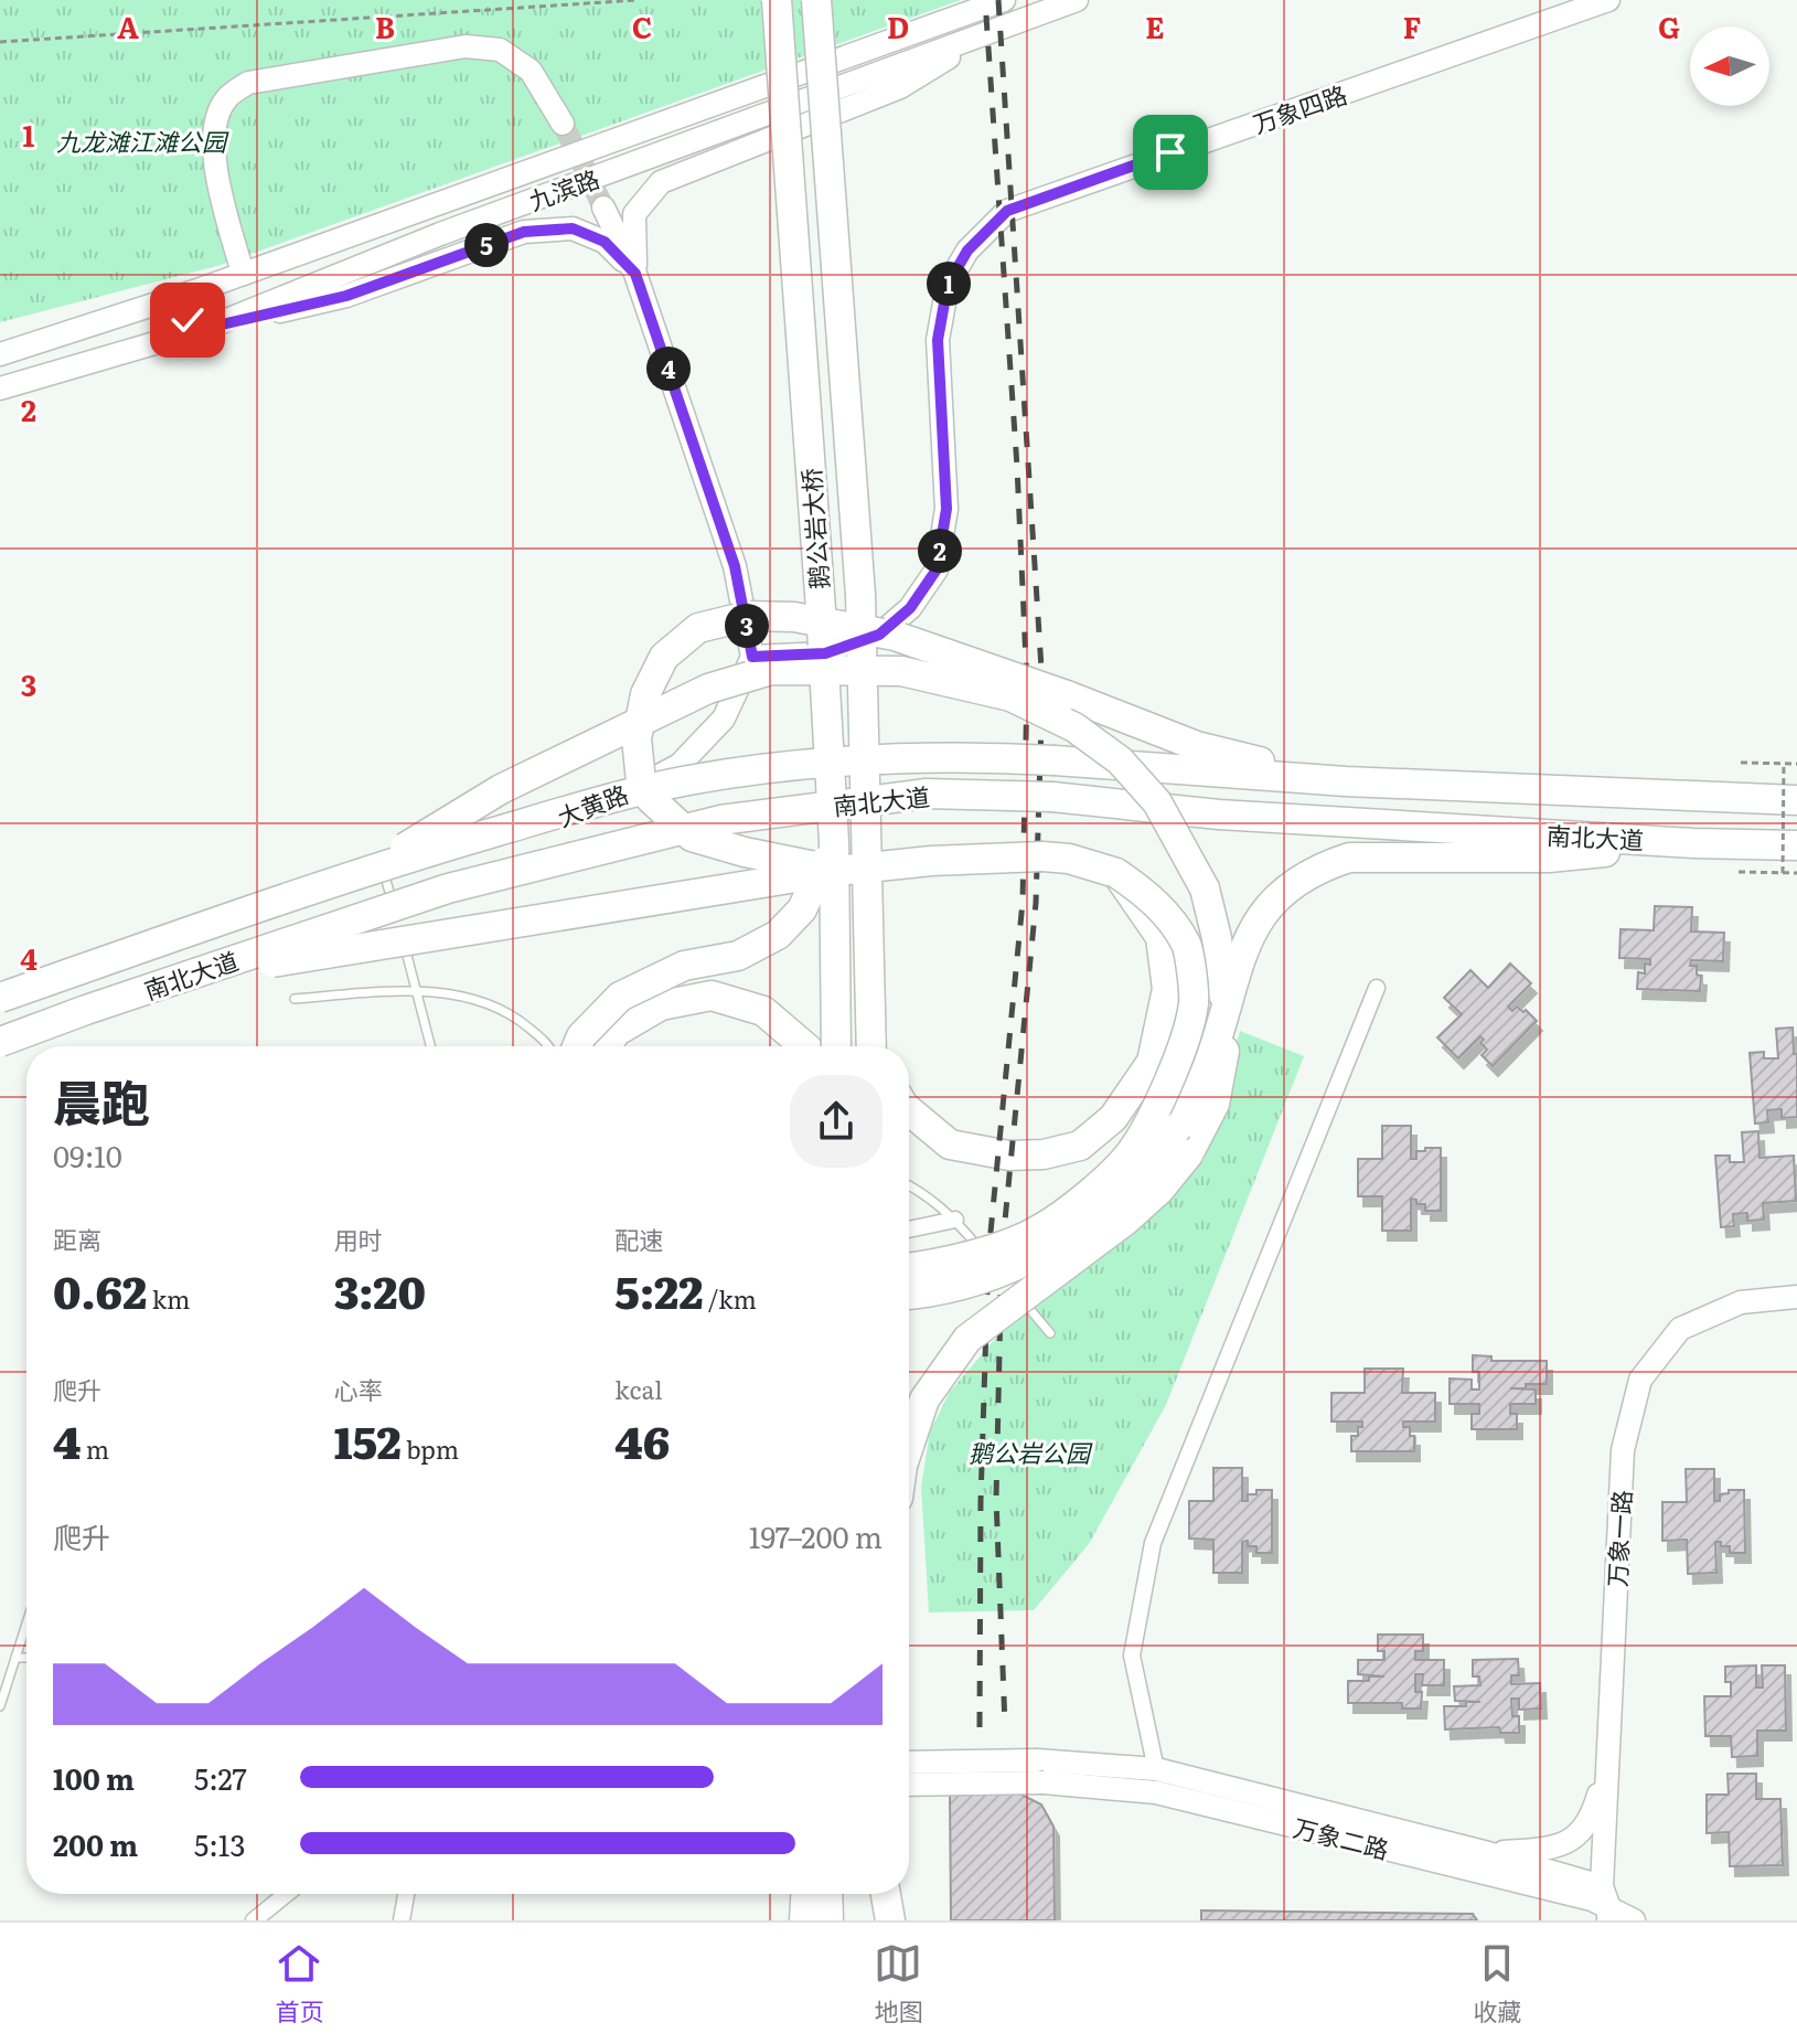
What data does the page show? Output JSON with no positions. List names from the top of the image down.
{
  "streets": {
    "highway": ["鹅公岩大桥", "南北大道"],
    "main road": [
      "万象四路",
      "九滨路",
      "大黄路",
      "万象一路",
      "万象二路"
    ]
  },
  "crossings": [
    ["万象四路", "大黄路"],
    ["南北大道", "大黄路"],
    ["万象一路", "万象二路"]
  ],
  "parks": ["九龙滩江滩公园", "鹅公岩公园"],
  "north": "left",
  "page": {
    "pins": [
      "5",
      "1",
      "4",
      "2",
      "3"
    ],
    "heading": ["晨跑", "09:10"],
    "stats": [
      ["距离", "0.62 km"],
      ["用时", "3:20"],
      ["配速", "5:22 /km"],
      ["爬升", "4 m"],
      ["心率", "152 bpm"],
      ["kcal", "46"]
    ],
    "chart": ["爬升", "197–200 m"],
    "list": [
      {
        "name": "100 m",
        "note": "5:27"
      },
      {
        "name": "200 m",
        "note": "5:13"
      }
    ],
    "tabs": ["首页", "地图", "收藏"]
  },
  "grid": {
    "columns": [
      "A",
      "B",
      "C",
      "D",
      "E",
      "F",
      "G"
    ],
    "rows": [
      "1",
      "2",
      "3",
      "4"
    ]
  }
}
